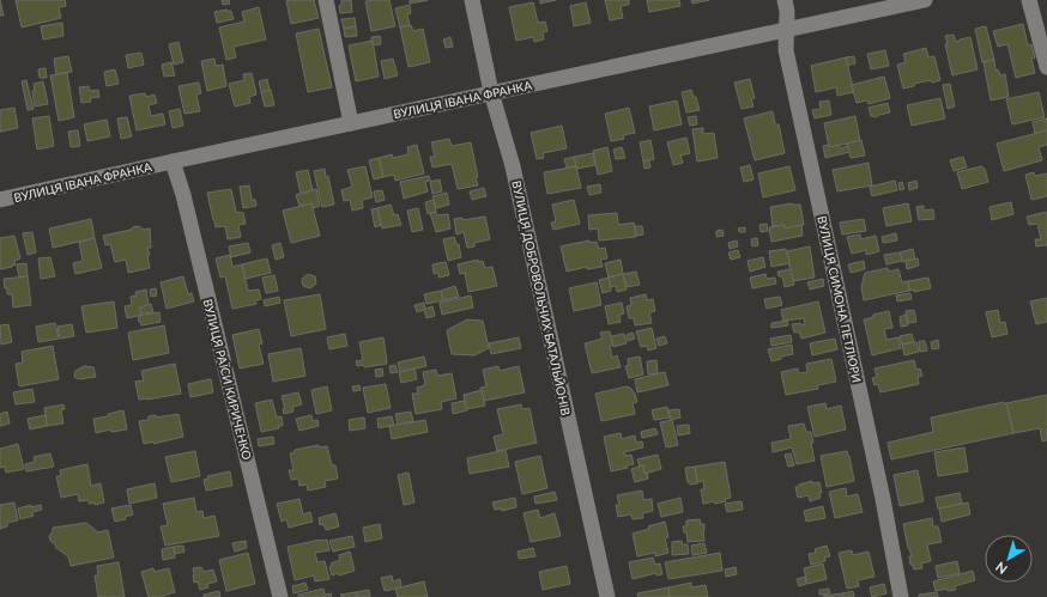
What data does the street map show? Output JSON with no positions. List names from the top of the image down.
{
  "streets": {
    "street": [
      "ВУЛИЦЯ ІВАНА ФРАНКА",
      "ВУЛИЦЯ ДОБРОВОЛЬЧИХ БАТАЛЬЙОНІВ",
      "ВУЛИЦЯ СИМОНА ПЕТЛЮРИ",
      "ВУЛИЦЯ РАЇСИ КИРИЧЕНКО"
    ]
  },
  "crossings": [
    ["ВУЛИЦЯ ІВАНА ФРАНКА", "ВУЛИЦЯ ДОБРОВОЛЬЧИХ БАТАЛЬЙОНІВ"],
    ["ВУЛИЦЯ ІВАНА ФРАНКА", "ВУЛИЦЯ СИМОНА ПЕТЛЮРИ"],
    ["ВУЛИЦЯ ІВАНА ФРАНКА", "ВУЛИЦЯ РАЇСИ КИРИЧЕНКО"]
  ],
  "north": "bottom left"
}
